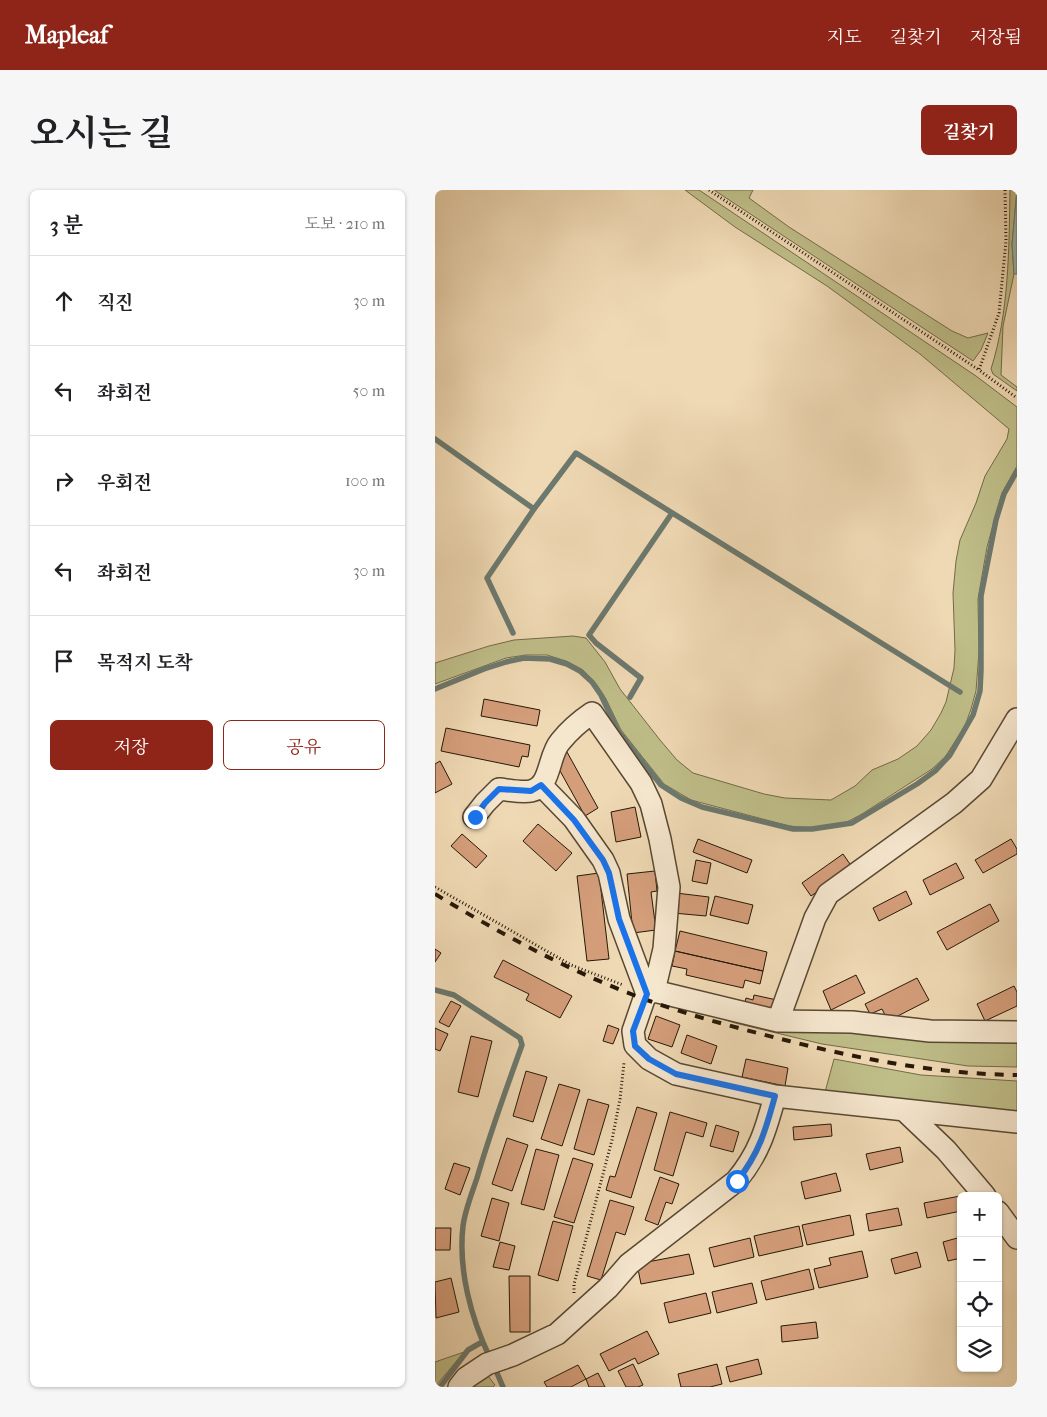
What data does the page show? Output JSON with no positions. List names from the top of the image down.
{
  "page": {
    "header": "Mapleaf",
    "nav": ["지도", "길찾기", "저장됨"],
    "title": "오시는 길",
    "buttons": [
      "길찾기",
      ["저장", "공유"]
    ],
    "heading": ["3 분", "도보 · 210 m"],
    "list": [
      ["직진", "30 m"],
      ["좌회전", "50 m"],
      ["우회전", "100 m"],
      ["좌회전", "30 m"],
      "목적지 도착"
    ],
    "map_buttons": ["+", "−"]
  }
}
